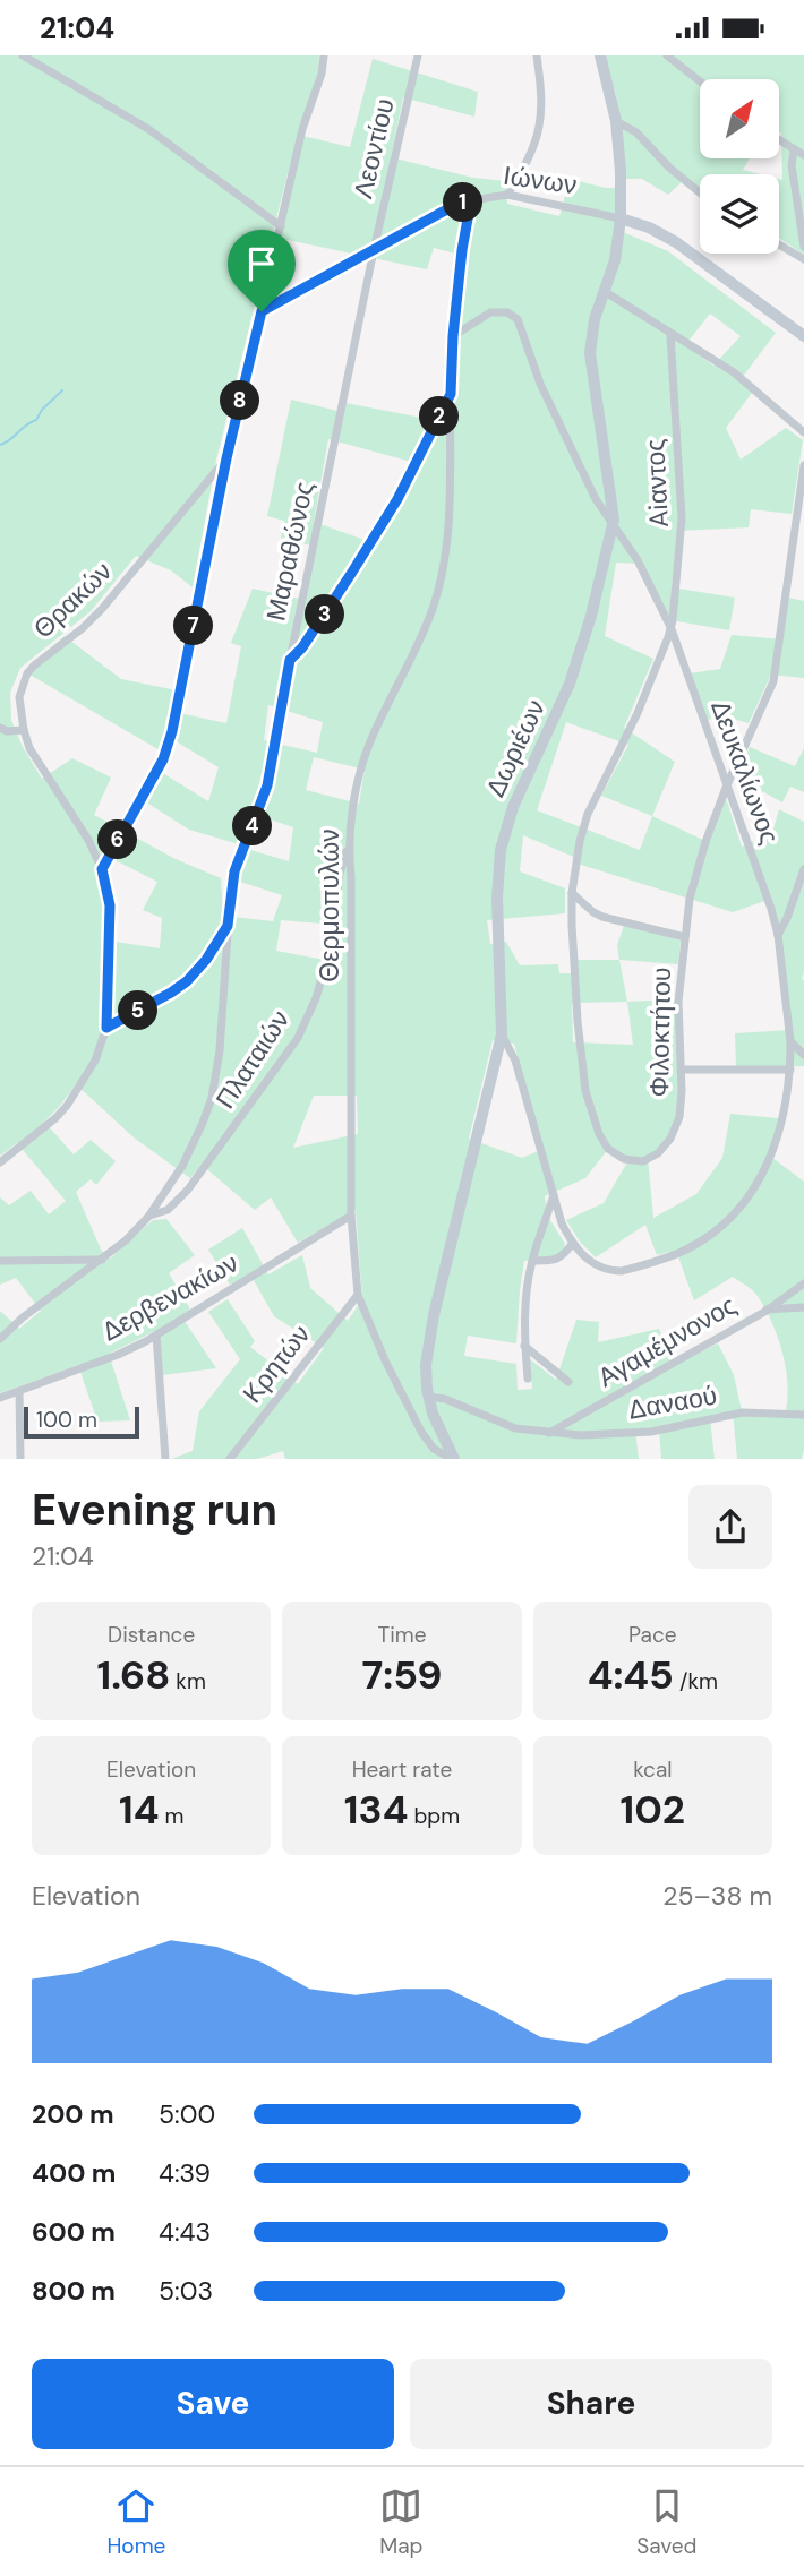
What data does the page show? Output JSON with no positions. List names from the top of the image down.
{
  "streets": {
    "street": [
      "Λεοντίου",
      "Ιώνων",
      "Aiαντος",
      "Μαραθώνος",
      "Θρακών",
      "Δωριέων",
      "Δευκαλίωνος",
      "Θερμοπυλών",
      "Φιλοκτήτου",
      "Πλαταιών",
      "Δερβενακίων",
      "Αγαμέμνονος",
      "Κρητών",
      "Δαναού"
    ]
  },
  "crossings": [
    ["Λεοντίου", "Ιώνων"],
    ["Λεοντίου", "Μαραθώνος"],
    ["Ιώνων", "Μαραθώνος"],
    ["Ιώνων", "Δωριέων"],
    ["Ιώνων", "Θερμοπυλών"],
    ["Aiαντος", "Δευκαλίωνος"],
    ["Aiαντος", "Φιλοκτήτου"],
    ["Μαραθώνος", "Πλαταιών"],
    ["Δωριέων", "Δευκαλίωνος"],
    ["Δωριέων", "Θερμοπυλών"],
    ["Δωριέων", "Δαναού"],
    ["Δευκαλίωνος", "Θερμοπυλών"],
    ["Δευκαλίωνος", "Φιλοκτήτου"],
    ["Θερμοπυλών", "Πλαταιών"],
    ["Θερμοπυλών", "Δερβενακίων"],
    ["Θερμοπυλών", "Κρητών"],
    ["Αγαμέμνονος", "Δαναού"]
  ],
  "scale_bar": "100 m",
  "north": "top right",
  "page": {
    "status": "21:04",
    "pins": [
      "1",
      "8",
      "2",
      "3",
      "7",
      "4",
      "6",
      "5"
    ],
    "scale": "100 m",
    "heading": ["Evening run", "21:04"],
    "stats": [
      ["Distance", "1.68 km"],
      ["Time", "7:59"],
      ["Pace", "4:45 /km"],
      ["Elevation", "14 m"],
      ["Heart rate", "134 bpm"],
      ["kcal", "102"]
    ],
    "chart": ["Elevation", "25–38 m"],
    "list": [
      {
        "name": "200 m",
        "note": "5:00"
      },
      {
        "name": "400 m",
        "note": "4:39"
      },
      {
        "name": "600 m",
        "note": "4:43"
      },
      {
        "name": "800 m",
        "note": "5:03"
      }
    ],
    "buttons": ["Save", "Share"],
    "tabs": ["Home", "Map", "Saved"]
  }
}
